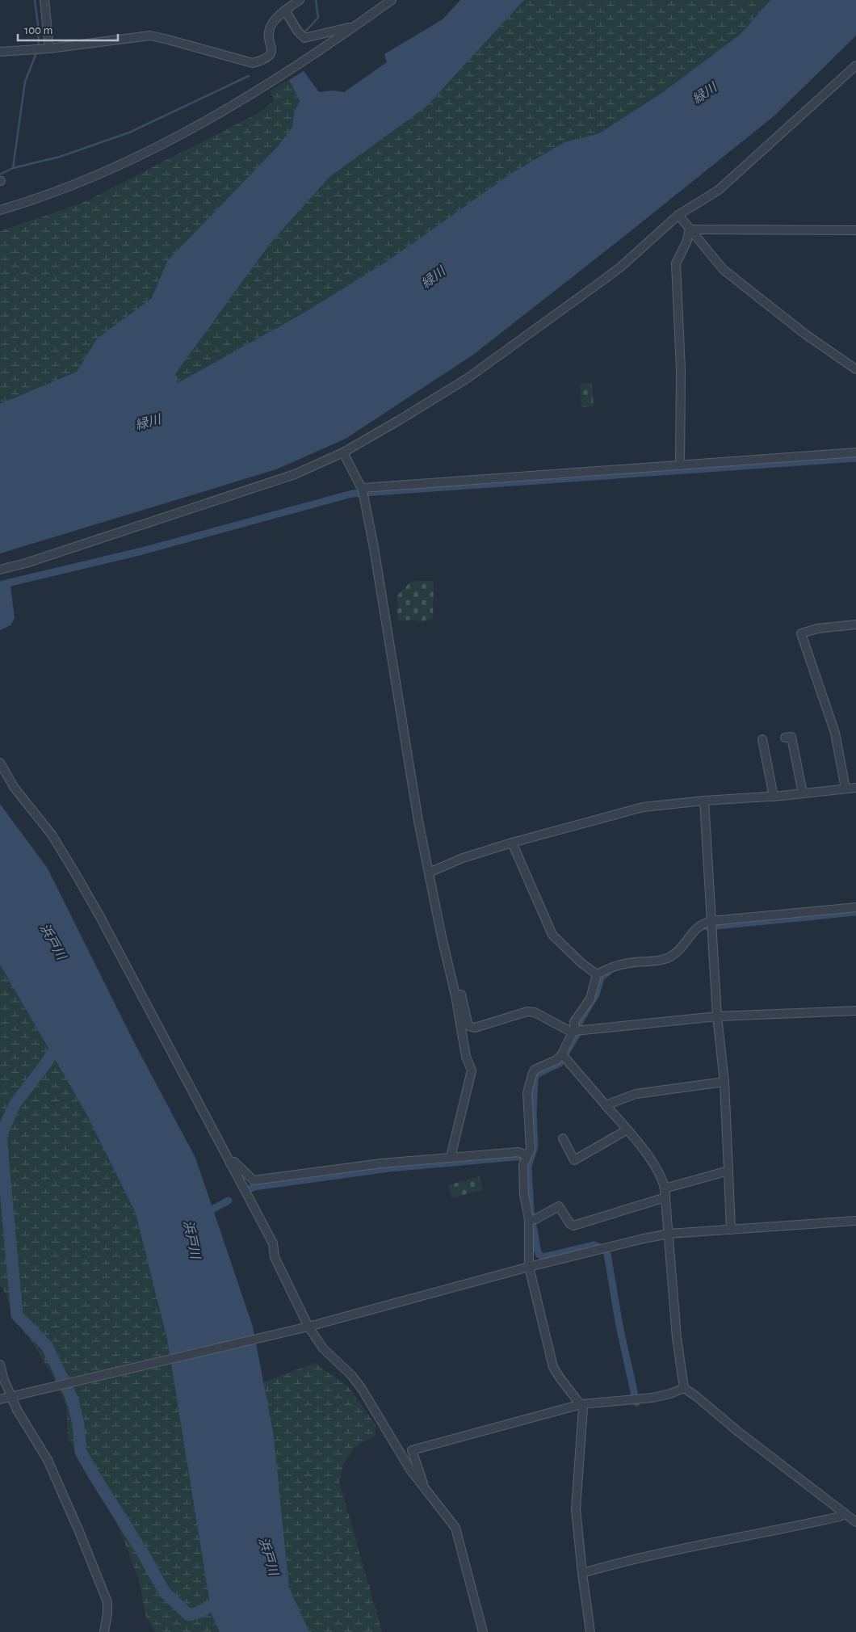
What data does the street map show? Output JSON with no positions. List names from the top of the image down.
{
  "water": ["緑川", "浜戸川"],
  "scale_bar": "100 m"
}
